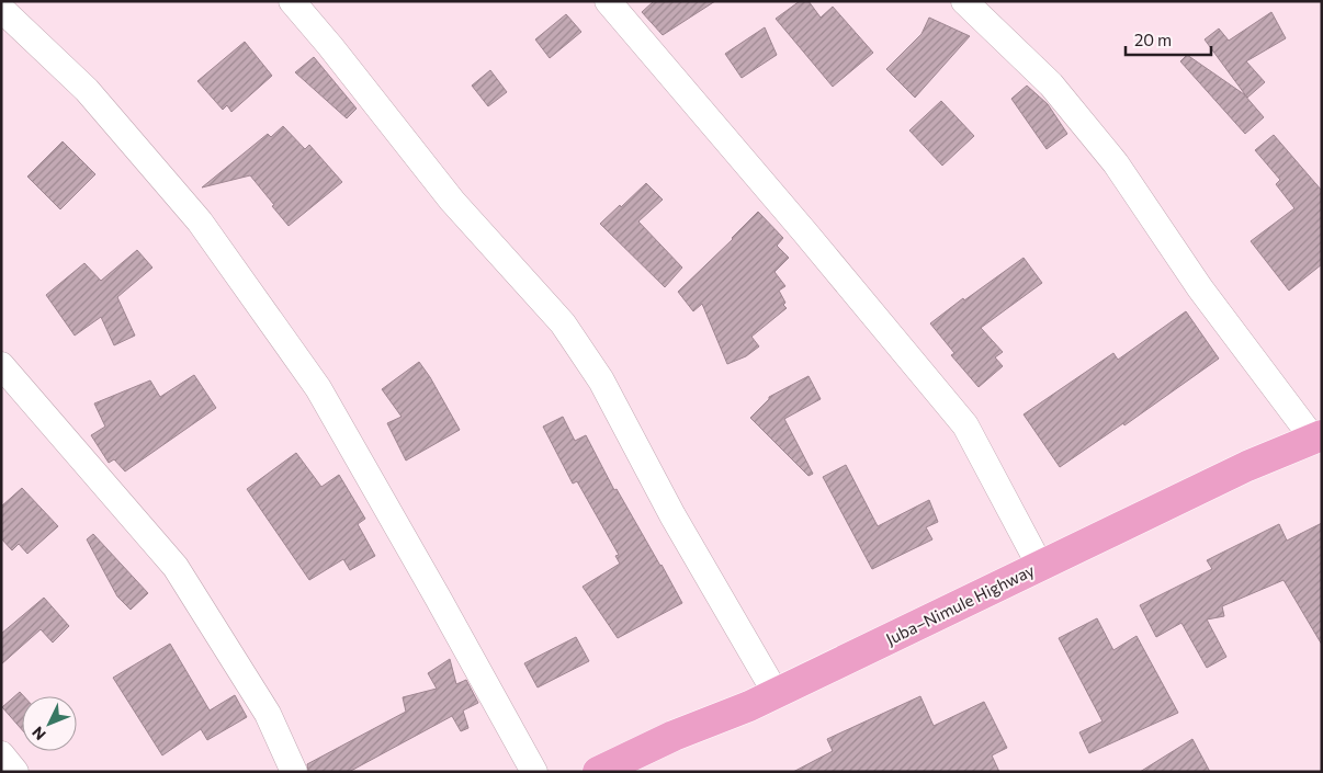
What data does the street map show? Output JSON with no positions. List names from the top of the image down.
{
  "streets": {
    "main road": ["Juba–Nimule Highway"]
  },
  "scale_bar": "20 m",
  "north": "bottom left"
}
